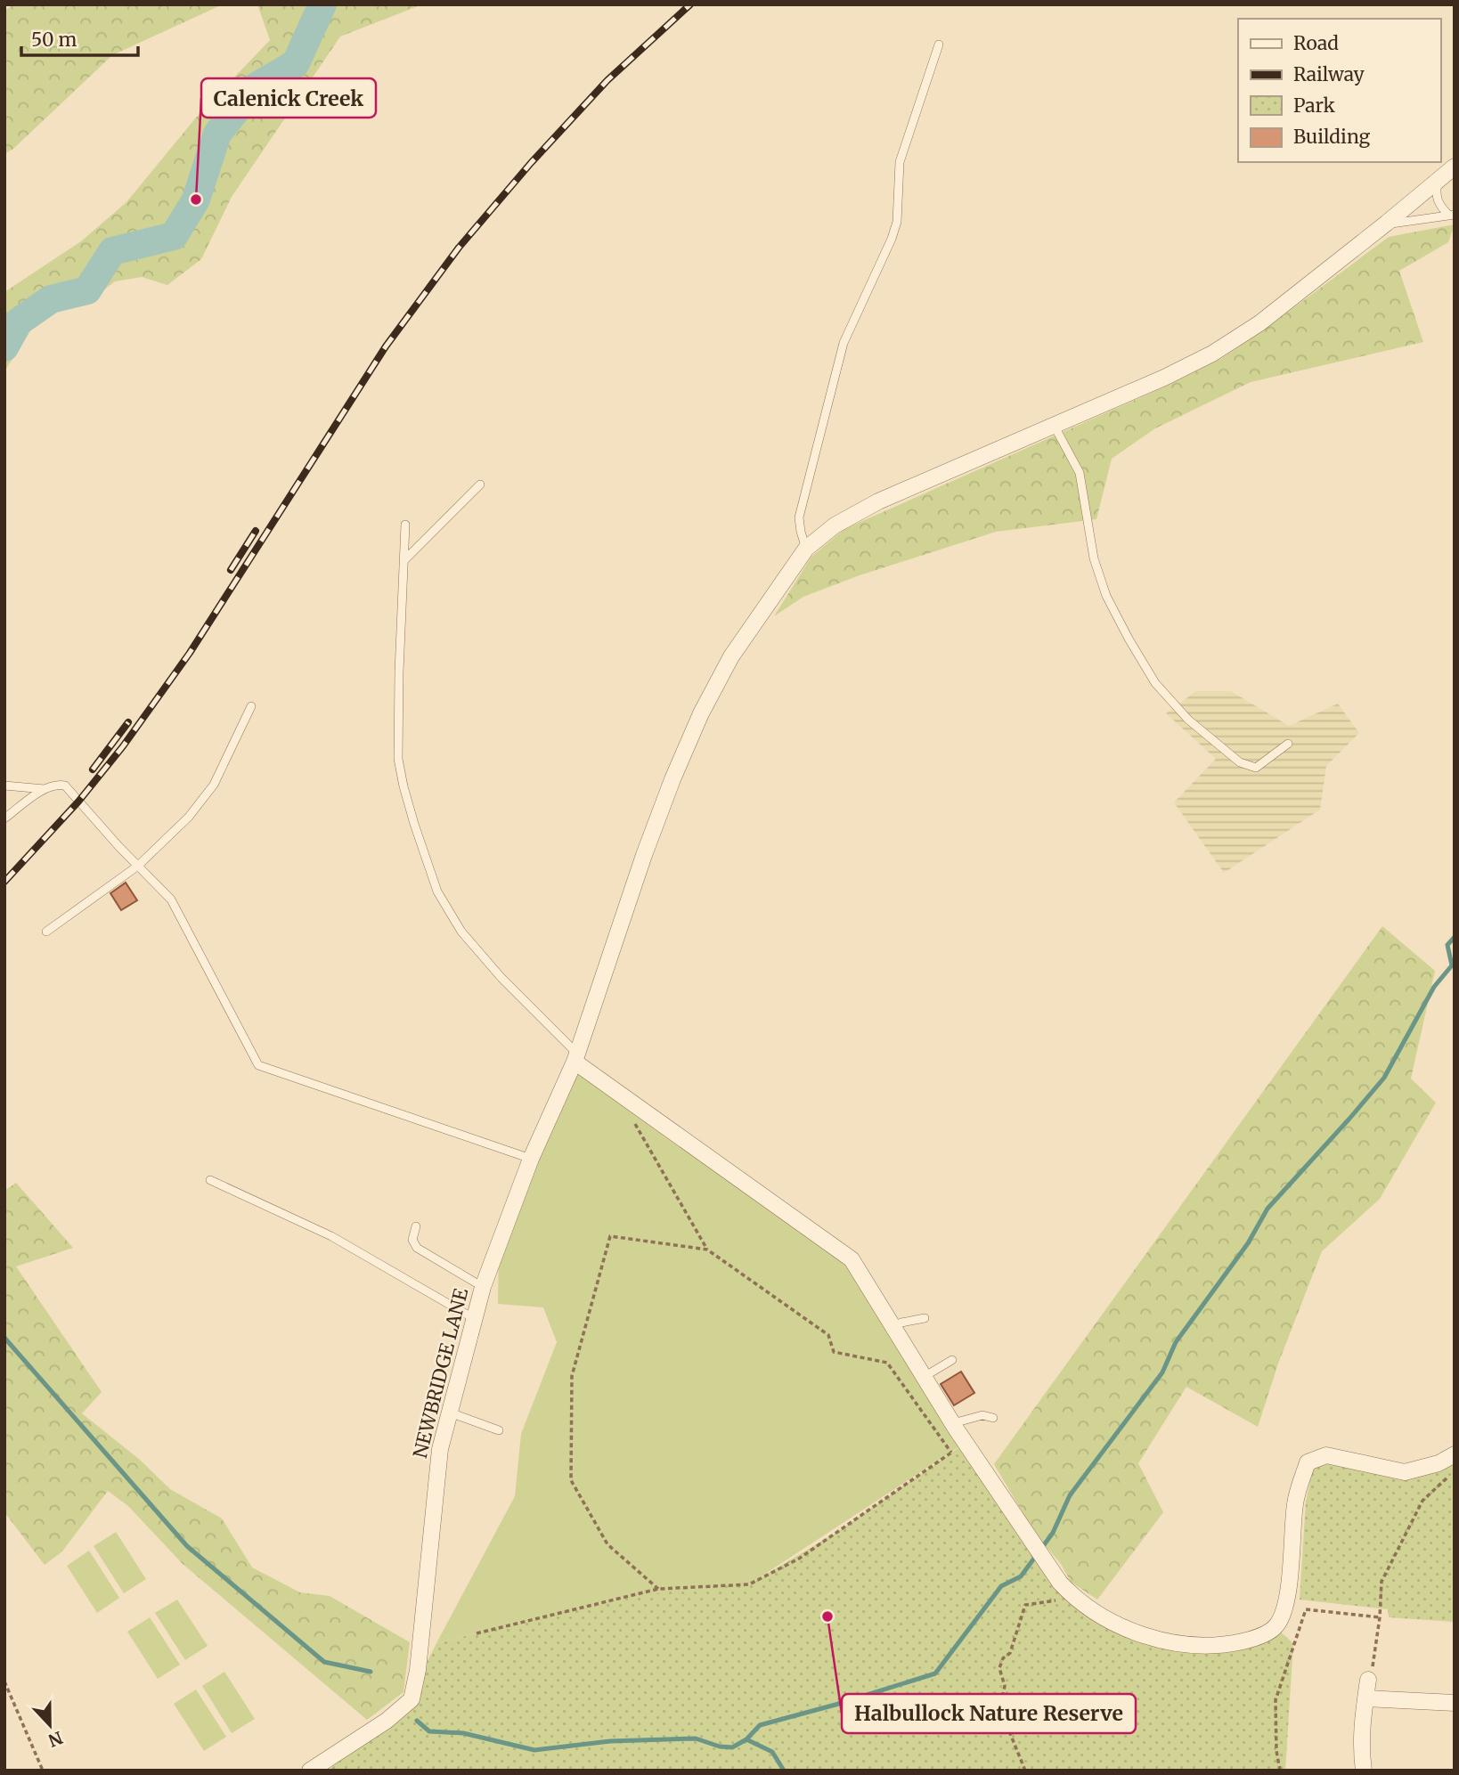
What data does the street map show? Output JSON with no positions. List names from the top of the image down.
{
  "streets": {
    "street": ["NEWBRIDGE LANE"]
  },
  "places": ["Calenick Creek", "Halbullock Nature Reserve"],
  "legend": [
    "Road",
    "Railway",
    "Park",
    "Building"
  ],
  "scale_bar": "50 m",
  "north": "bottom"
}
